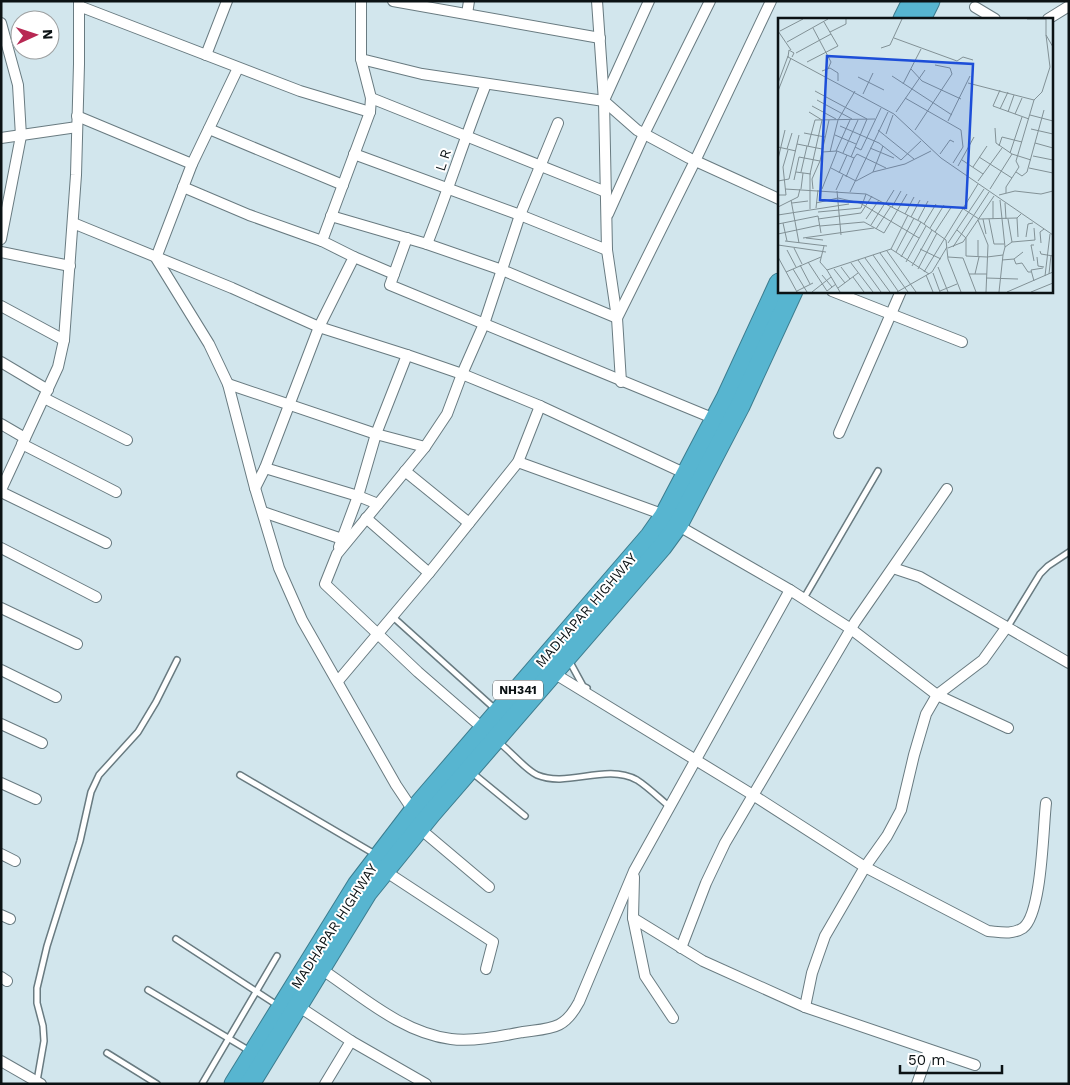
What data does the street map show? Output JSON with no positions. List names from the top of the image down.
{
  "streets": {
    "highway": ["MADHAPAR HIGHWAY", "NH341"],
    "street": ["L R"]
  },
  "scale_bar": "50 m",
  "north": "right"
}
